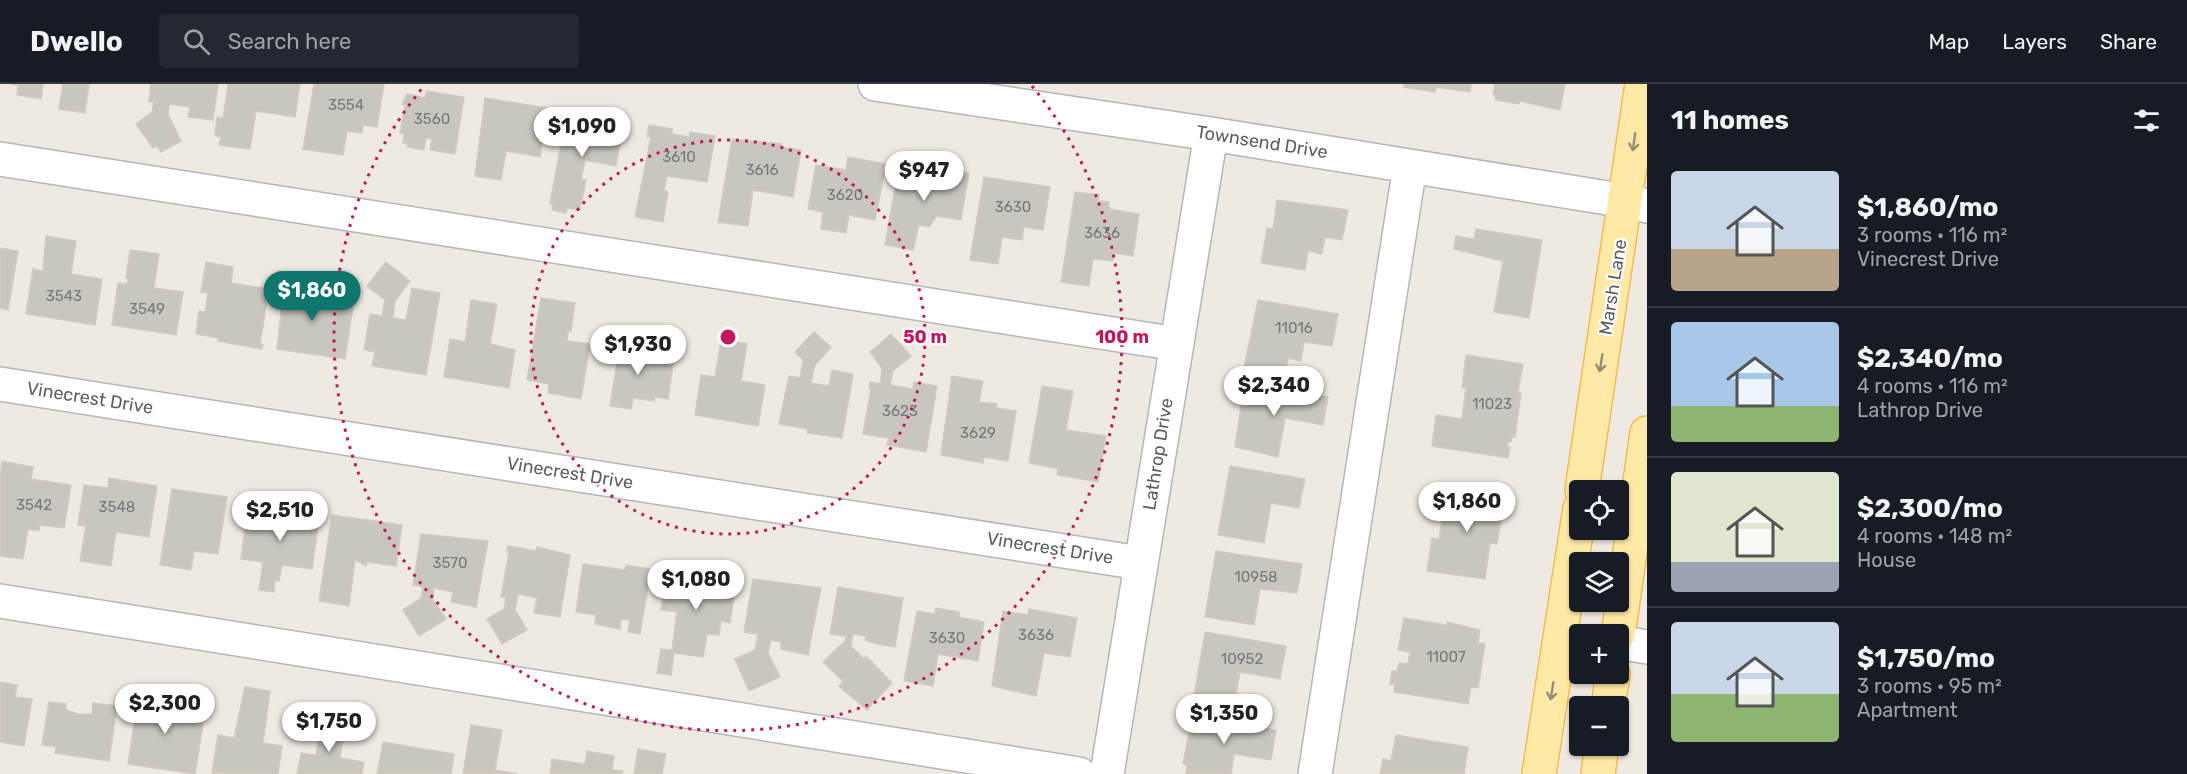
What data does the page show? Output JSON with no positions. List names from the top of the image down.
{
  "streets": {
    "main road": ["Marsh Lane"],
    "street": ["Townsend Drive", "Vinecrest Drive", "Lathrop Drive"]
  },
  "crossings": [
    ["Townsend Drive", "Marsh Lane"],
    ["Townsend Drive", "Lathrop Drive"],
    ["Vinecrest Drive", "Lathrop Drive"]
  ],
  "one_way": ["Marsh Lane"],
  "house_numbers": [
    "3554",
    "3560",
    "3610",
    "3616",
    "3620",
    "3630",
    "3636",
    "3543",
    "3549",
    "11016",
    "11023",
    "3623",
    "3629",
    "3542",
    "3548",
    "3570",
    "10958",
    "3636",
    "3630",
    "11007",
    "10952"
  ],
  "page": {
    "header": "Dwello",
    "search": "Search here",
    "nav": ["Map", "Layers", "Share"],
    "heading": "11 homes",
    "price": [
      "$1,090",
      "$947",
      "$1,860",
      "$1,930",
      "$2,340",
      "$1,860",
      "$2,510",
      "$1,080",
      "$2,300",
      "$1,350",
      "$1,750"
    ],
    "list": [
      {
        "name": "$1,860/mo",
        "note": "3 rooms · 116 m² · Vinecrest Drive"
      },
      {
        "name": "$2,340/mo",
        "note": "4 rooms · 116 m² · Lathrop Drive"
      },
      {
        "name": "$2,300/mo",
        "note": "4 rooms · 148 m² · House"
      },
      {
        "name": "$1,750/mo",
        "note": "3 rooms · 95 m² · Apartment"
      }
    ],
    "map_buttons": ["+", "−"]
  },
  "rings": ["50 m", "100 m"]
}
